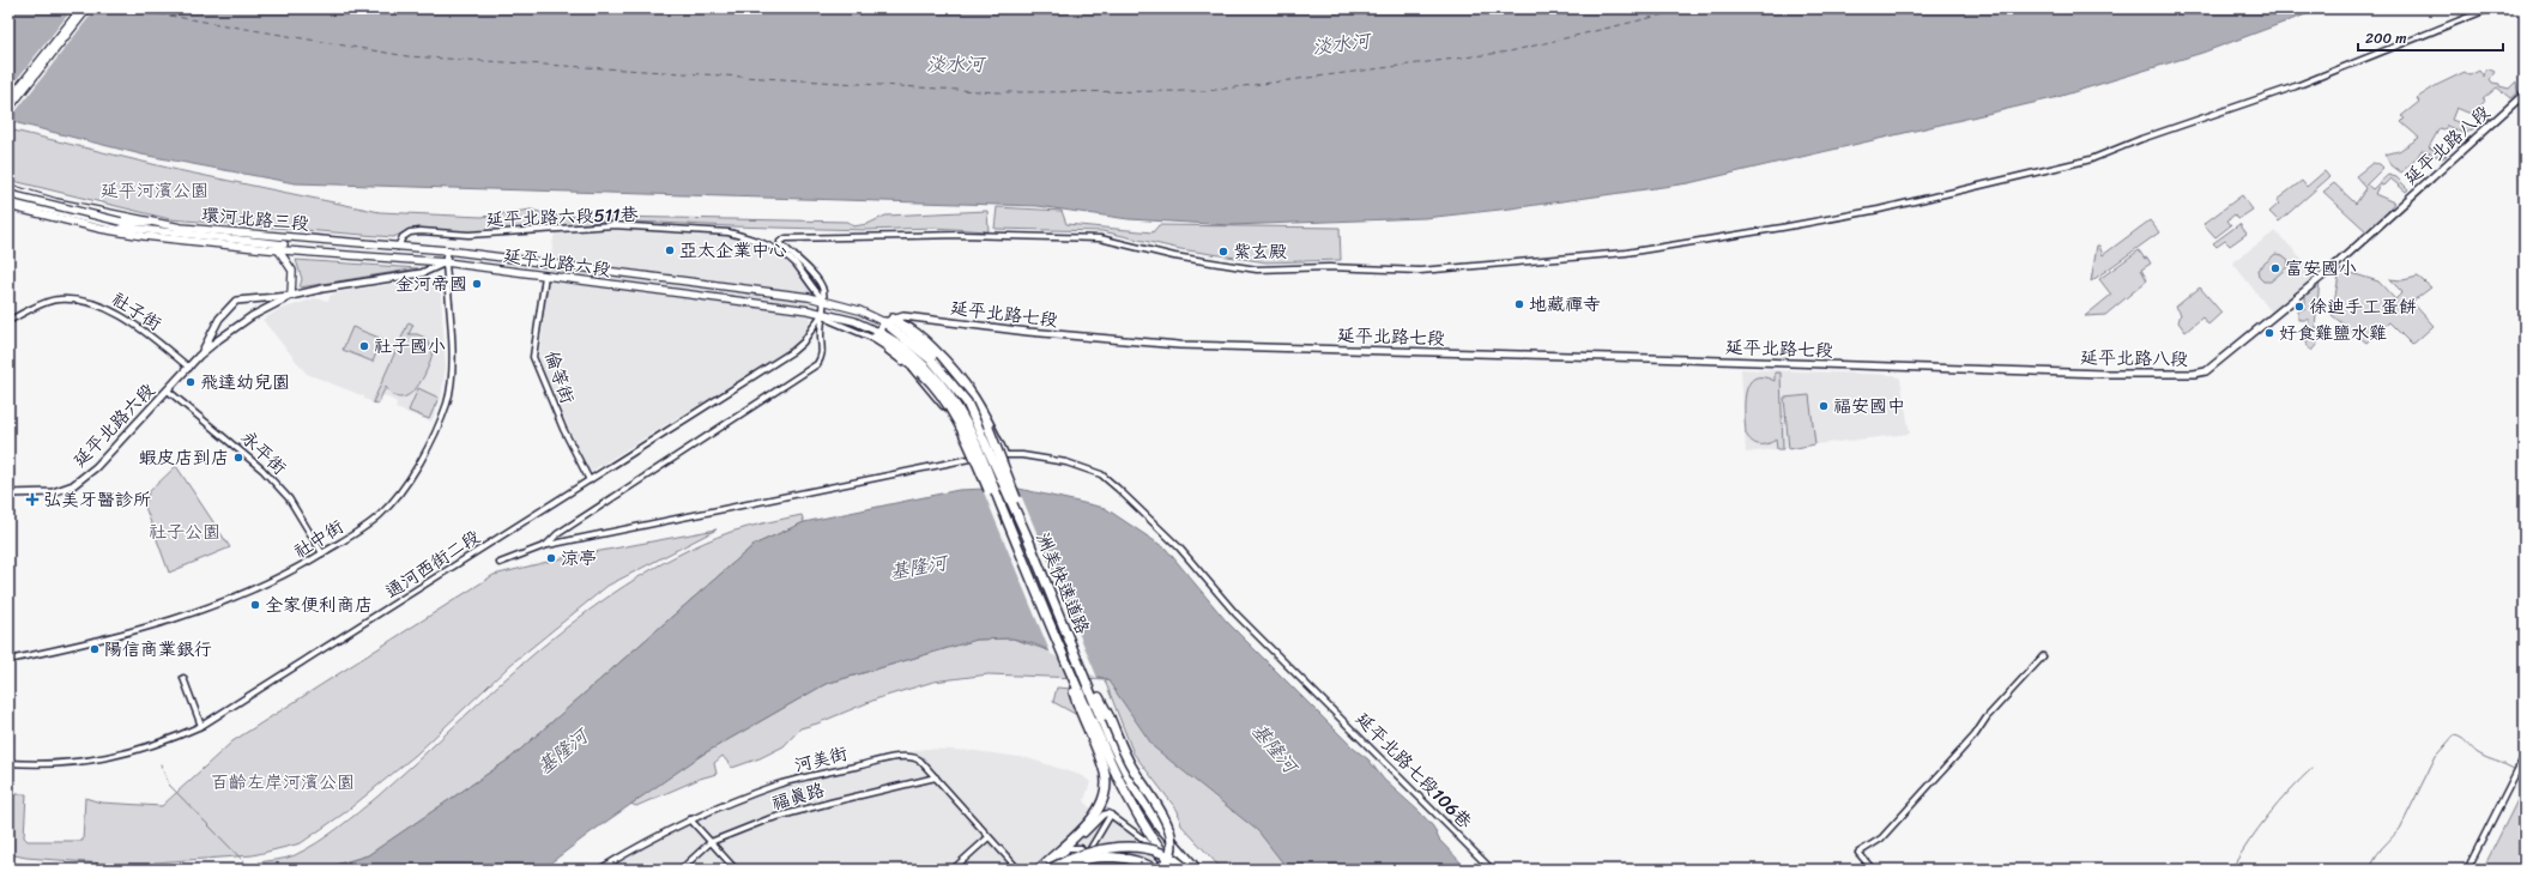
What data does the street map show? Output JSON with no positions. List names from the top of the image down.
{
  "streets": {
    "highway": ["洲美快速道路"],
    "main road": ["環河北路三段", "延平北路六段", "延平北路七段"],
    "street": [
      "延平北路八段",
      "延平北路六段511巷",
      "社子街",
      "倫等街",
      "永平街",
      "社中街",
      "通河西街二段",
      "河美街",
      "延平北路七段106巷",
      "福真路"
    ]
  },
  "crossings": [
    ["延平北路八段", "延平北路七段"],
    ["延平北路六段511巷", "環河北路三段"],
    ["延平北路六段511巷", "延平北路六段"],
    ["延平北路六段511巷", "延平北路七段"],
    ["環河北路三段", "延平北路六段"],
    ["環河北路三段", "社中街"],
    ["延平北路六段", "社子街"],
    ["延平北路六段", "延平北路七段"],
    ["延平北路六段", "倫等街"],
    ["延平北路六段", "永平街"],
    ["延平北路六段", "社中街"],
    ["延平北路六段", "通河西街二段"],
    ["延平北路七段", "洲美快速道路"],
    ["倫等街", "通河西街二段"],
    ["永平街", "社中街"],
    ["河美街", "福真路"]
  ],
  "water": ["淡水河", "基隆河"],
  "parks": ["延平河濱公園", "社子公園", "百齡左岸河濱公園"],
  "places": {
    "other": [
      "亞太企業中心",
      "紫玄殿",
      "富安國小",
      "金河帝國",
      "地藏禪寺",
      "徐迪手工蛋餅",
      "好食雞鹽水雞",
      "社子國小",
      "飛達幼兒園",
      "福安國中",
      "蝦皮店到店",
      "涼亭",
      "全家便利商店",
      "陽信商業銀行"
    ],
    "health": ["弘美牙醫診所"]
  },
  "scale_bar": "200 m"
}
